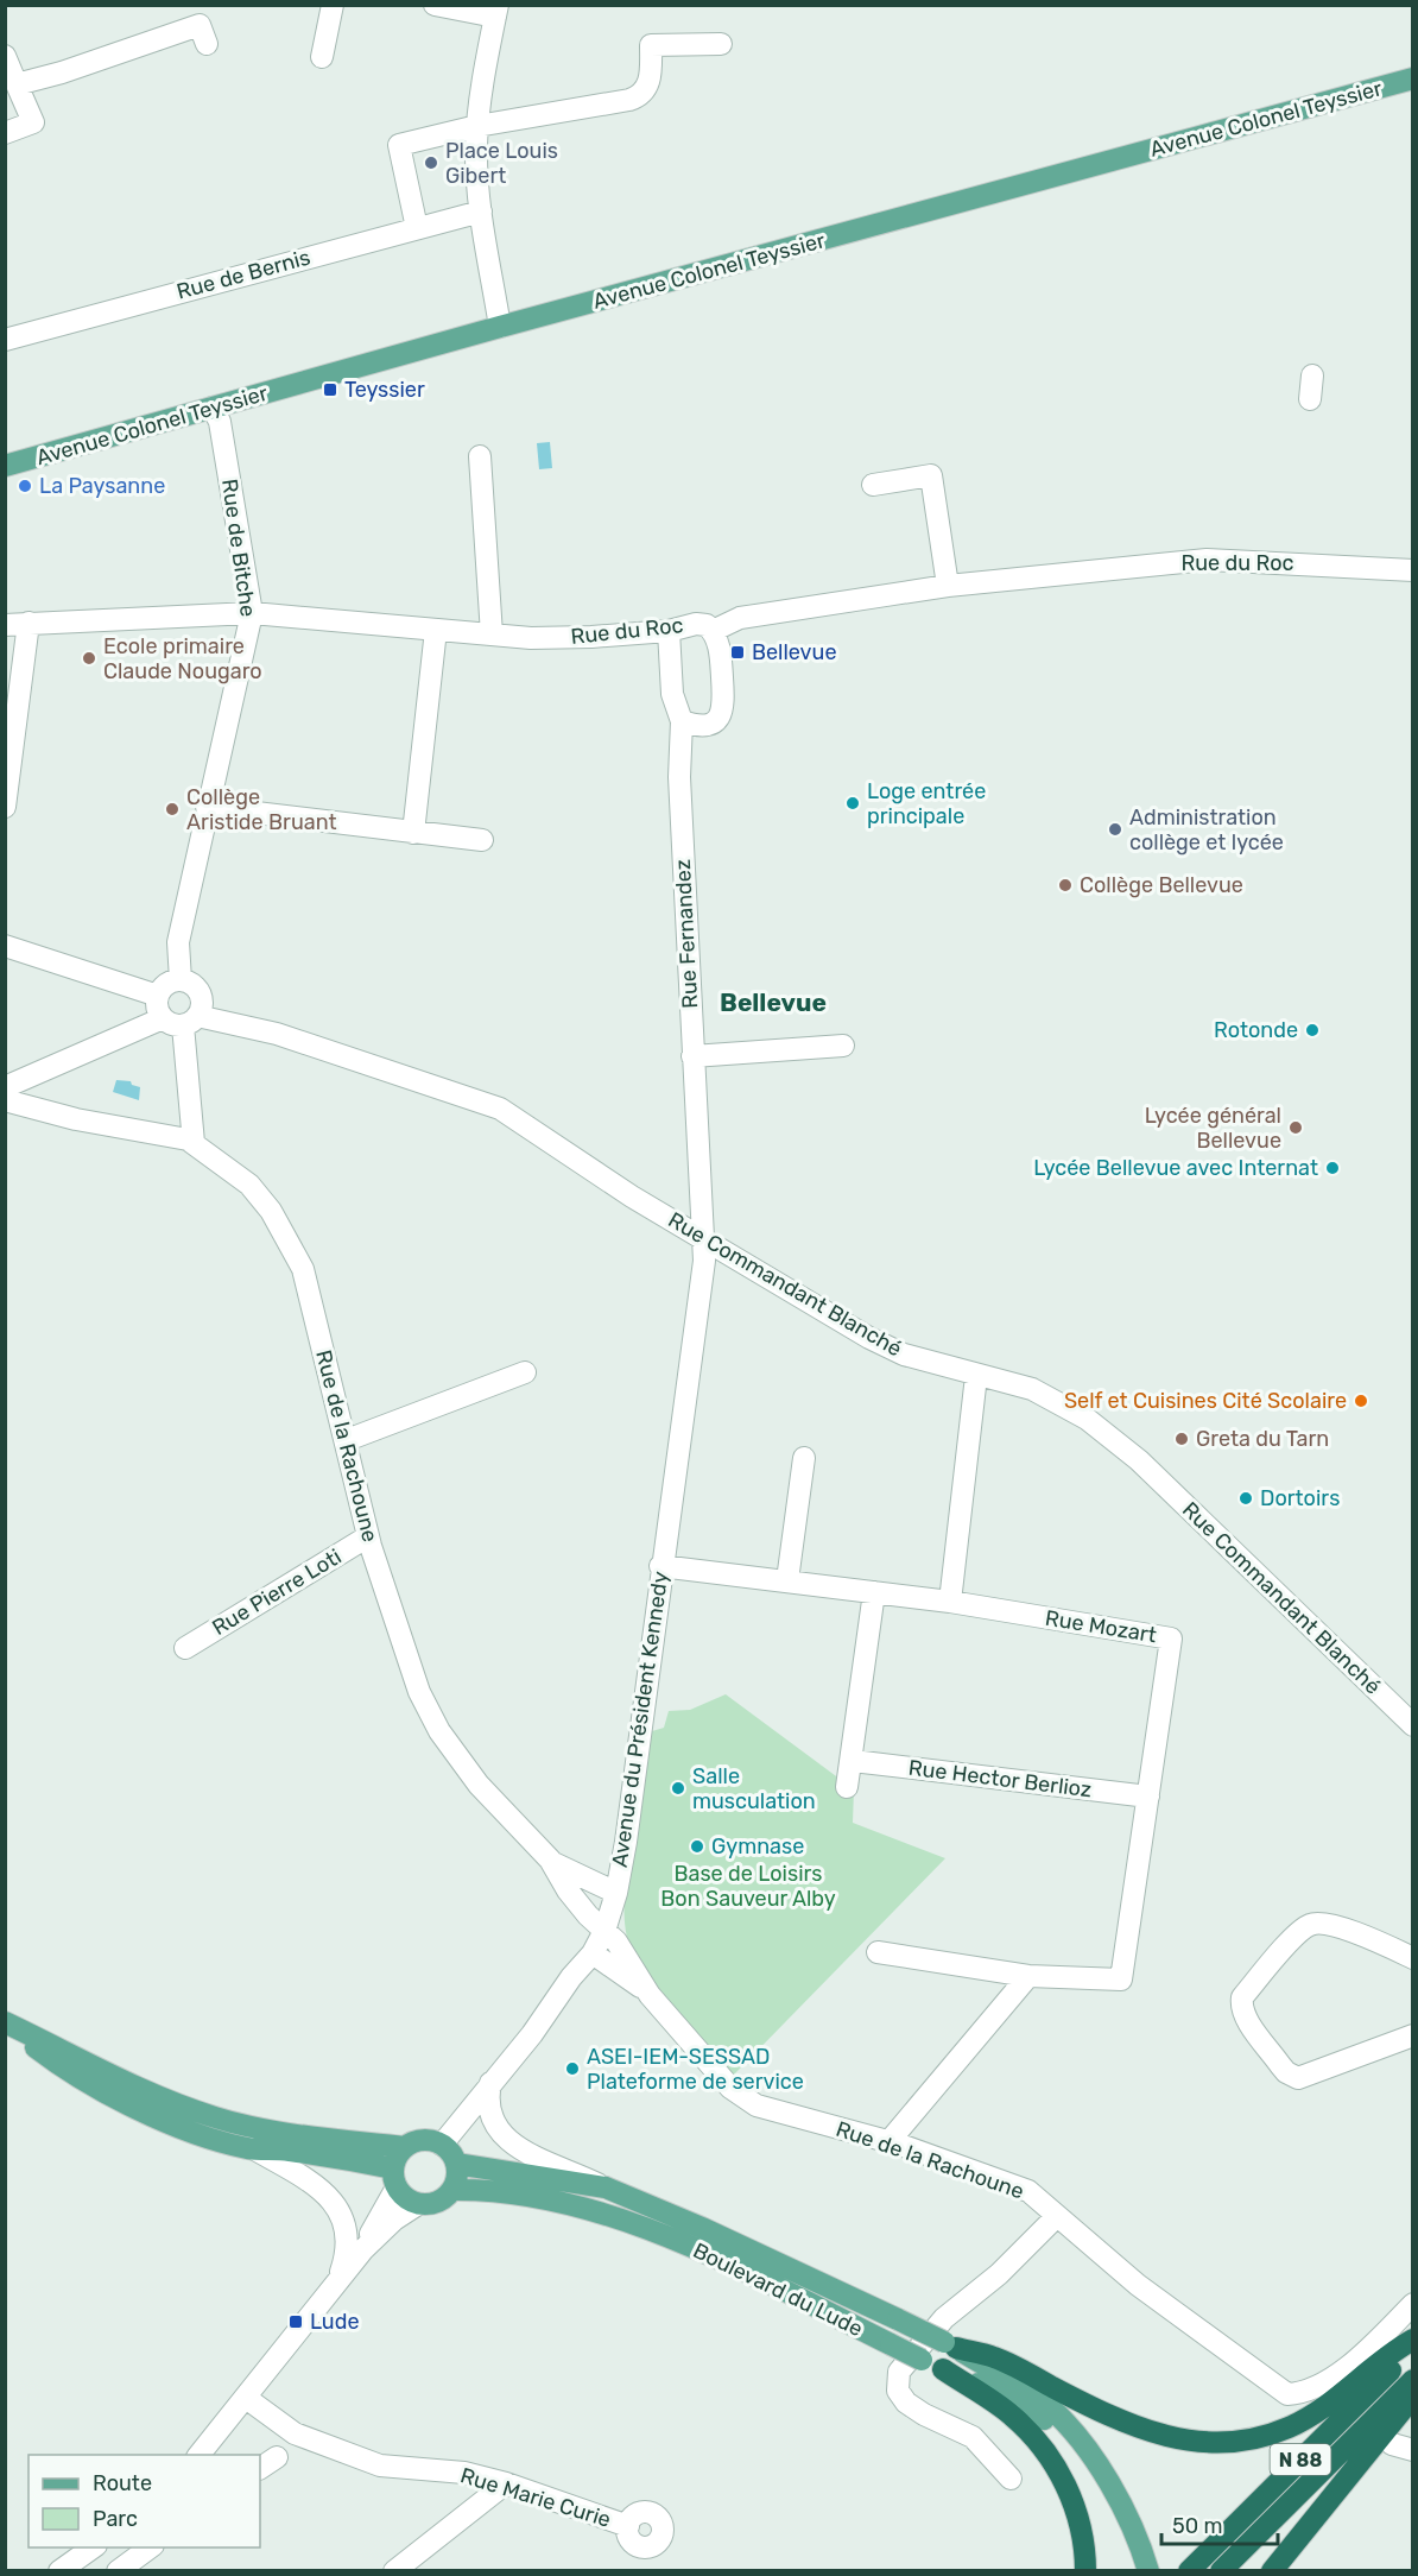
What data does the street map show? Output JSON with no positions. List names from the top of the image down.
{
  "streets": {
    "highway": ["N 88"],
    "main road": ["Avenue Colonel Teyssier", "Boulevard du Lude"],
    "street": [
      "Rue de Bernis",
      "Rue de Bitche",
      "Rue du Roc",
      "Rue Fernandez",
      "Rue Commandant Blanché",
      "Rue de la Rachoune",
      "Rue Pierre Loti",
      "Rue Mozart",
      "Avenue du Président Kennedy",
      "Rue Hector Berlioz",
      "Rue Marie Curie"
    ]
  },
  "crossings": [
    ["Avenue Colonel Teyssier", "Rue de Bitche"],
    ["Rue de Bitche", "Rue du Roc"],
    ["Rue de Bitche", "Rue Commandant Blanché"],
    ["Rue du Roc", "Rue Fernandez"],
    ["Rue Fernandez", "Rue Commandant Blanché"],
    ["Rue Fernandez", "Avenue du Président Kennedy"],
    ["Rue Commandant Blanché", "Avenue du Président Kennedy"],
    ["Rue de la Rachoune", "Rue Pierre Loti"],
    ["Rue de la Rachoune", "Avenue du Président Kennedy"],
    ["Rue Mozart", "Rue Hector Berlioz"],
    ["Avenue du Président Kennedy", "Boulevard du Lude"]
  ],
  "districts": ["Bellevue"],
  "parks": ["Base de Loisirs Bon Sauveur Alby"],
  "places": {
    "other": [
      "Place Louis Gibert",
      "La Paysanne",
      "Ecole primaire Claude Nougaro",
      "Loge entrée principale",
      "Collège Aristide Bruant",
      "Administration collège et lycée",
      "Collège Bellevue",
      "Rotonde",
      "Lycée général Bellevue",
      "Lycée Bellevue avec Internat",
      "Self et Cuisines Cité Scolaire",
      "Greta du Tarn",
      "Dortoirs",
      "Salle musculation",
      "Gymnase",
      "ASEI-IEM-SESSAD Plateforme de service"
    ],
    "transit": ["Teyssier", "Bellevue", "Lude"]
  },
  "legend": ["Route", "Parc"],
  "scale_bar": "50 m"
}
